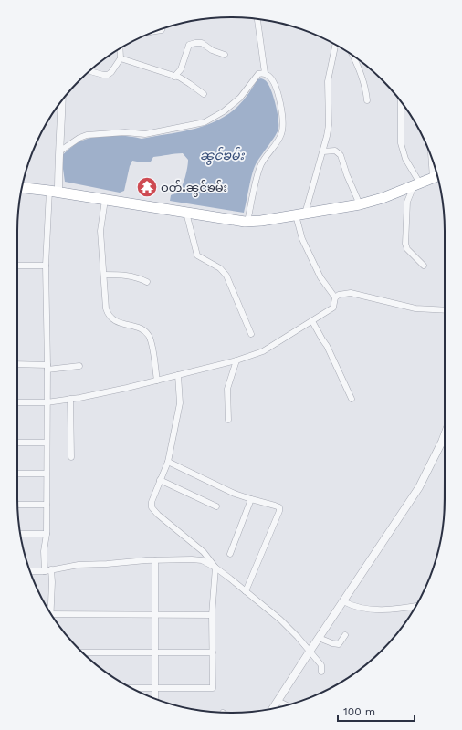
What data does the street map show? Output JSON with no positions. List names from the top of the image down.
{
  "water": ["ၼွင်ၶမ်း"],
  "places": {
    "temple": ["ဝတ်ႉၼွင်ၶမ်း"]
  },
  "scale_bar": "100 m"
}
